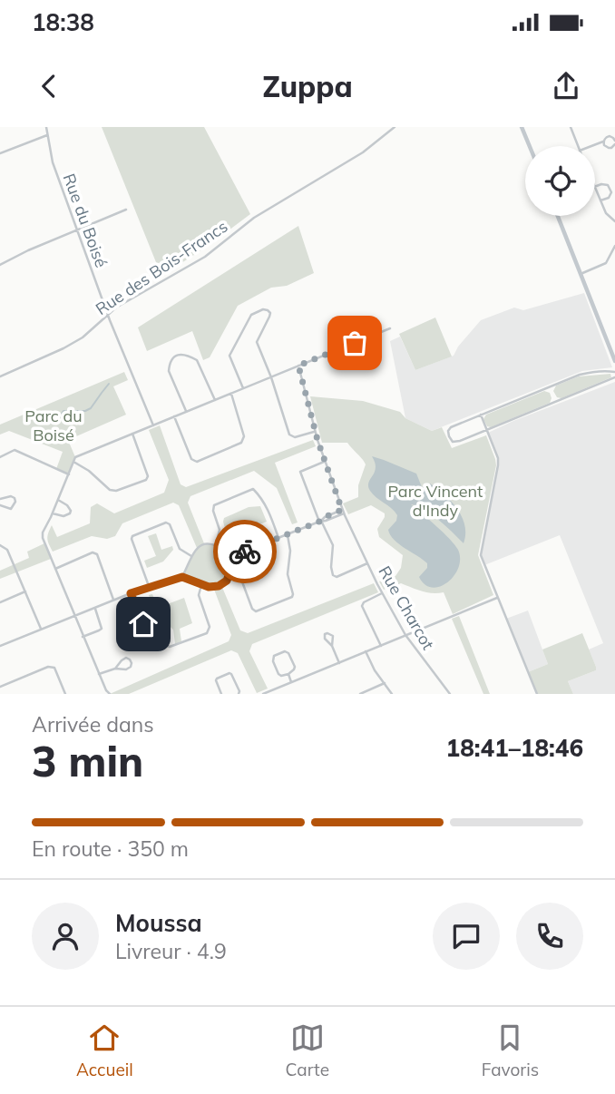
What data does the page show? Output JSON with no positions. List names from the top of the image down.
{
  "streets": {
    "street": ["Rue du Boisé", "Rue des Bois-Francs", "Rue Charcot"]
  },
  "crossings": [
    ["Rue du Boisé", "Rue des Bois-Francs"]
  ],
  "parks": ["Parc du Boisé", "Parc Vincent d'Indy"],
  "page": {
    "status": "18:38",
    "header": "Zuppa",
    "heading": ["3 min", "Arrivée dans", "18:41–18:46"],
    "panel": ["Moussa", "Livreur · 4.9"],
    "bar": "En route · 350 m",
    "tabs": ["Accueil", "Carte", "Favoris"]
  }
}
